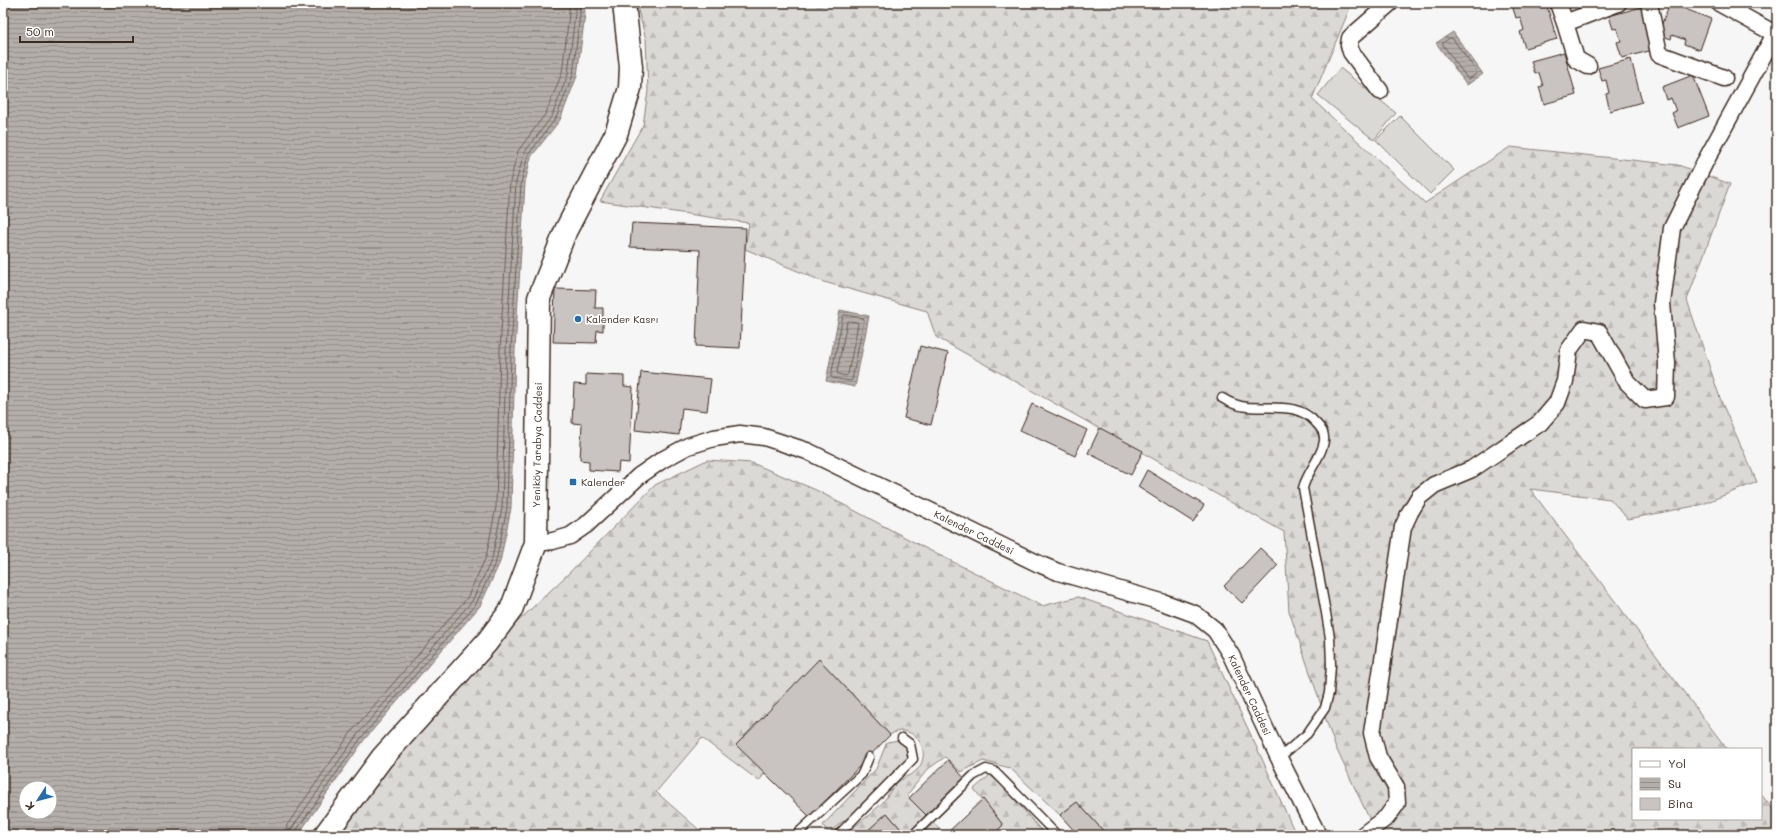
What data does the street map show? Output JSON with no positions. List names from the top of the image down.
{
  "streets": {
    "main road": ["Yeniköy Tarabya Caddesi"],
    "street": ["Kalender Caddesi"]
  },
  "crossings": [
    ["Yeniköy Tarabya Caddesi", "Kalender Caddesi"]
  ],
  "places": {
    "other": ["Kalender Kasrı"],
    "transit": ["Kalender"]
  },
  "legend": ["Yol", "Su", "Bina"],
  "scale_bar": "50 m",
  "north": "bottom left"
}
